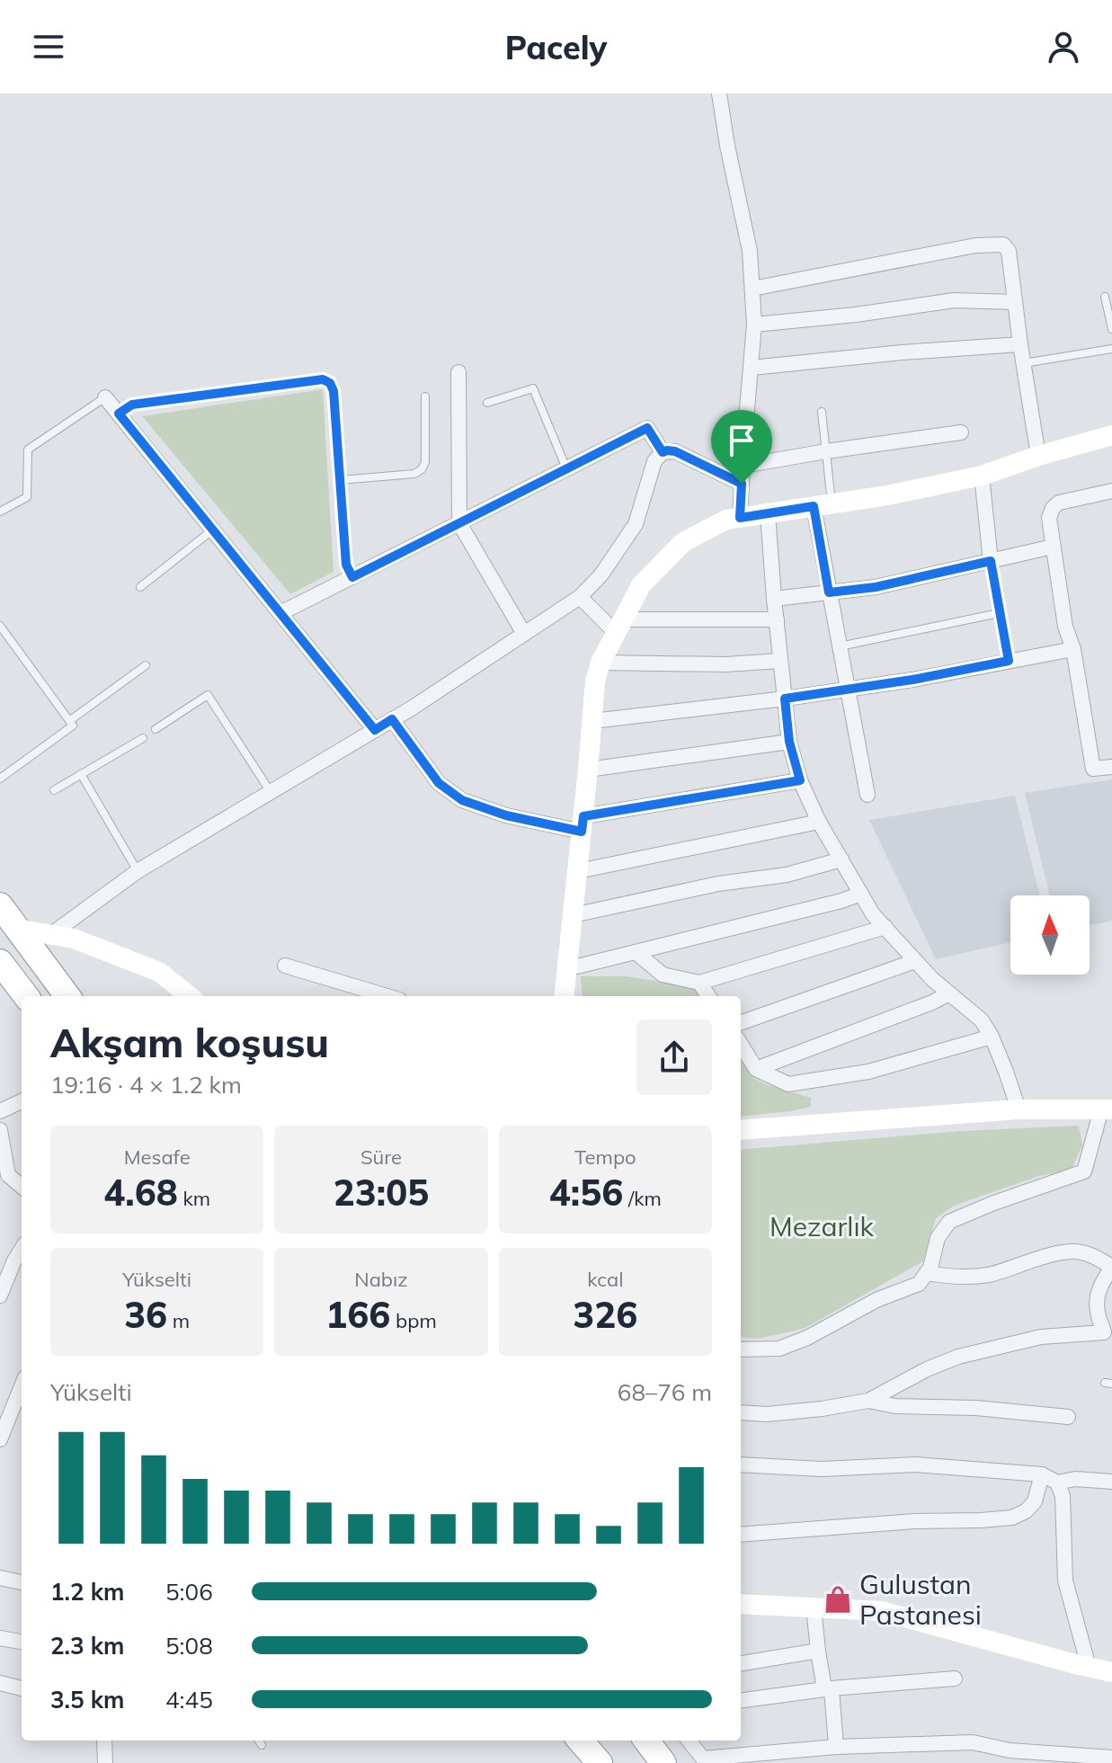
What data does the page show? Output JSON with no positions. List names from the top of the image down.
{
  "parks": ["Mezarlık"],
  "places": {
    "shop": ["Gulustan Pastanesi"]
  },
  "north": "top",
  "page": {
    "header": "Pacely",
    "heading": ["Akşam koşusu", "19:16 · 4 × 1.2 km"],
    "stats": [
      ["Mesafe", "4.68 km"],
      ["Süre", "23:05"],
      ["Tempo", "4:56 /km"],
      ["Yükselti", "36 m"],
      ["Nabız", "166 bpm"],
      ["kcal", "326"]
    ],
    "chart": ["Yükselti", "68–76 m"],
    "list": [
      {
        "name": "1.2 km",
        "note": "5:06"
      },
      {
        "name": "2.3 km",
        "note": "5:08"
      },
      {
        "name": "3.5 km",
        "note": "4:45"
      }
    ]
  }
}
